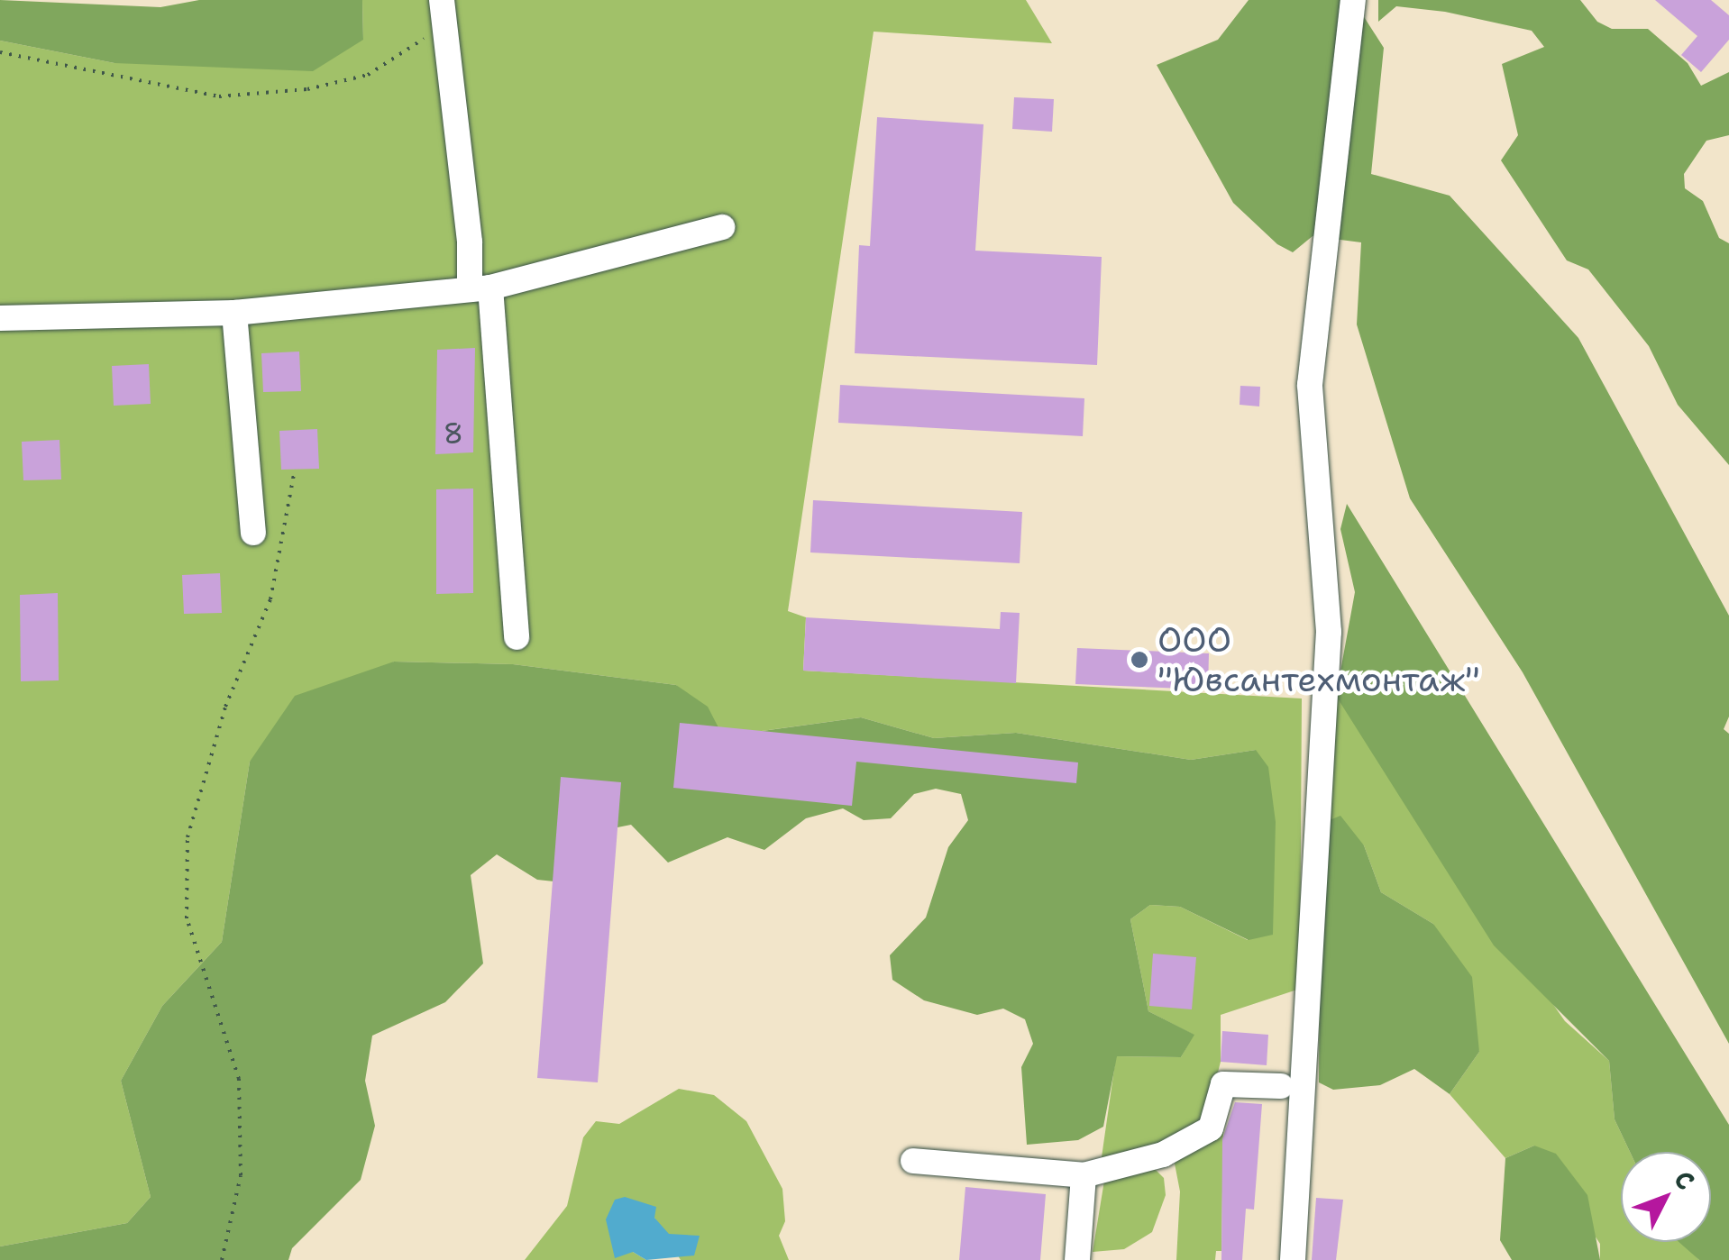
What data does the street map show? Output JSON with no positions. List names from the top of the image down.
{
  "places": ["ООО \"Ювсантехмонтаж\""],
  "house_numbers": ["8"],
  "north": "top right"
}
